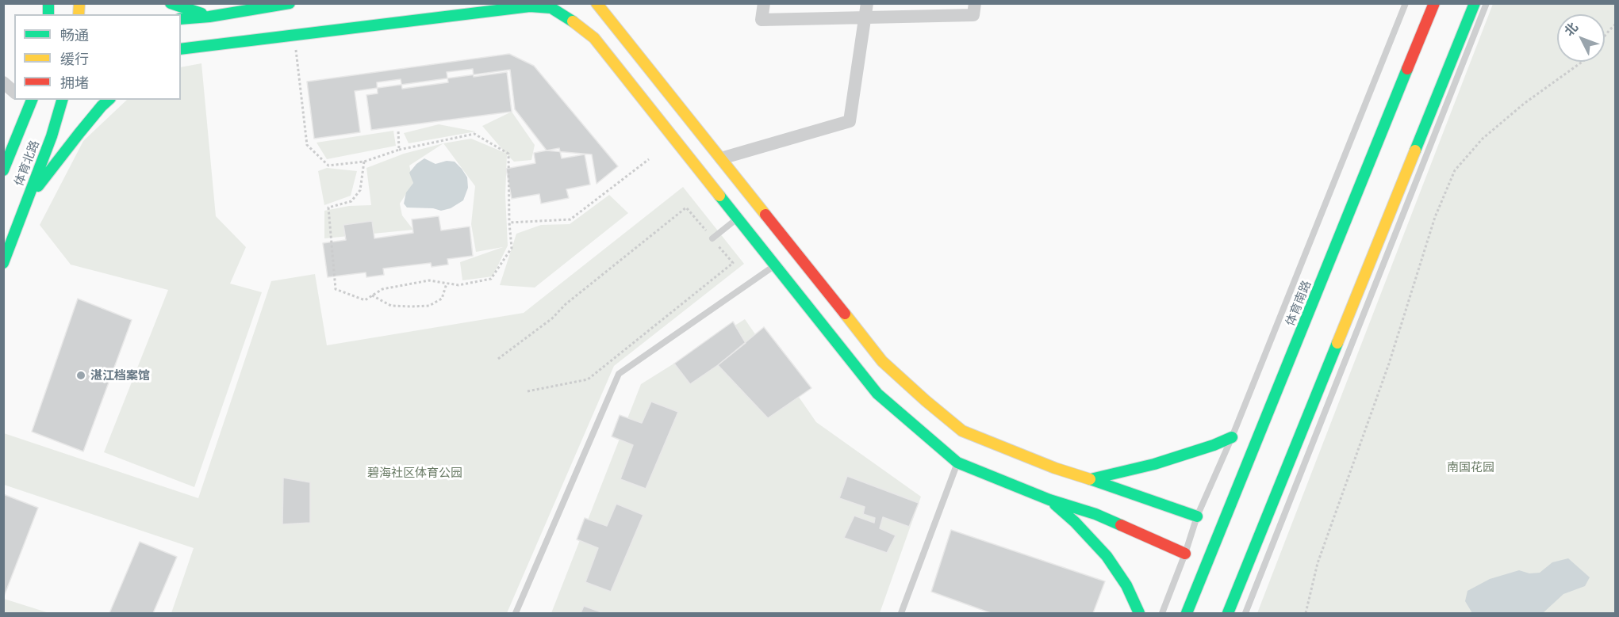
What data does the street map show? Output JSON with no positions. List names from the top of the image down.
{
  "streets": {
    "street": ["体育北路", "体育南路"]
  },
  "parks": ["南国花园", "碧海社区体育公园"],
  "places": ["湛江档案馆"],
  "legend": ["畅通", "缓行", "拥堵"],
  "north": "top left"
}
